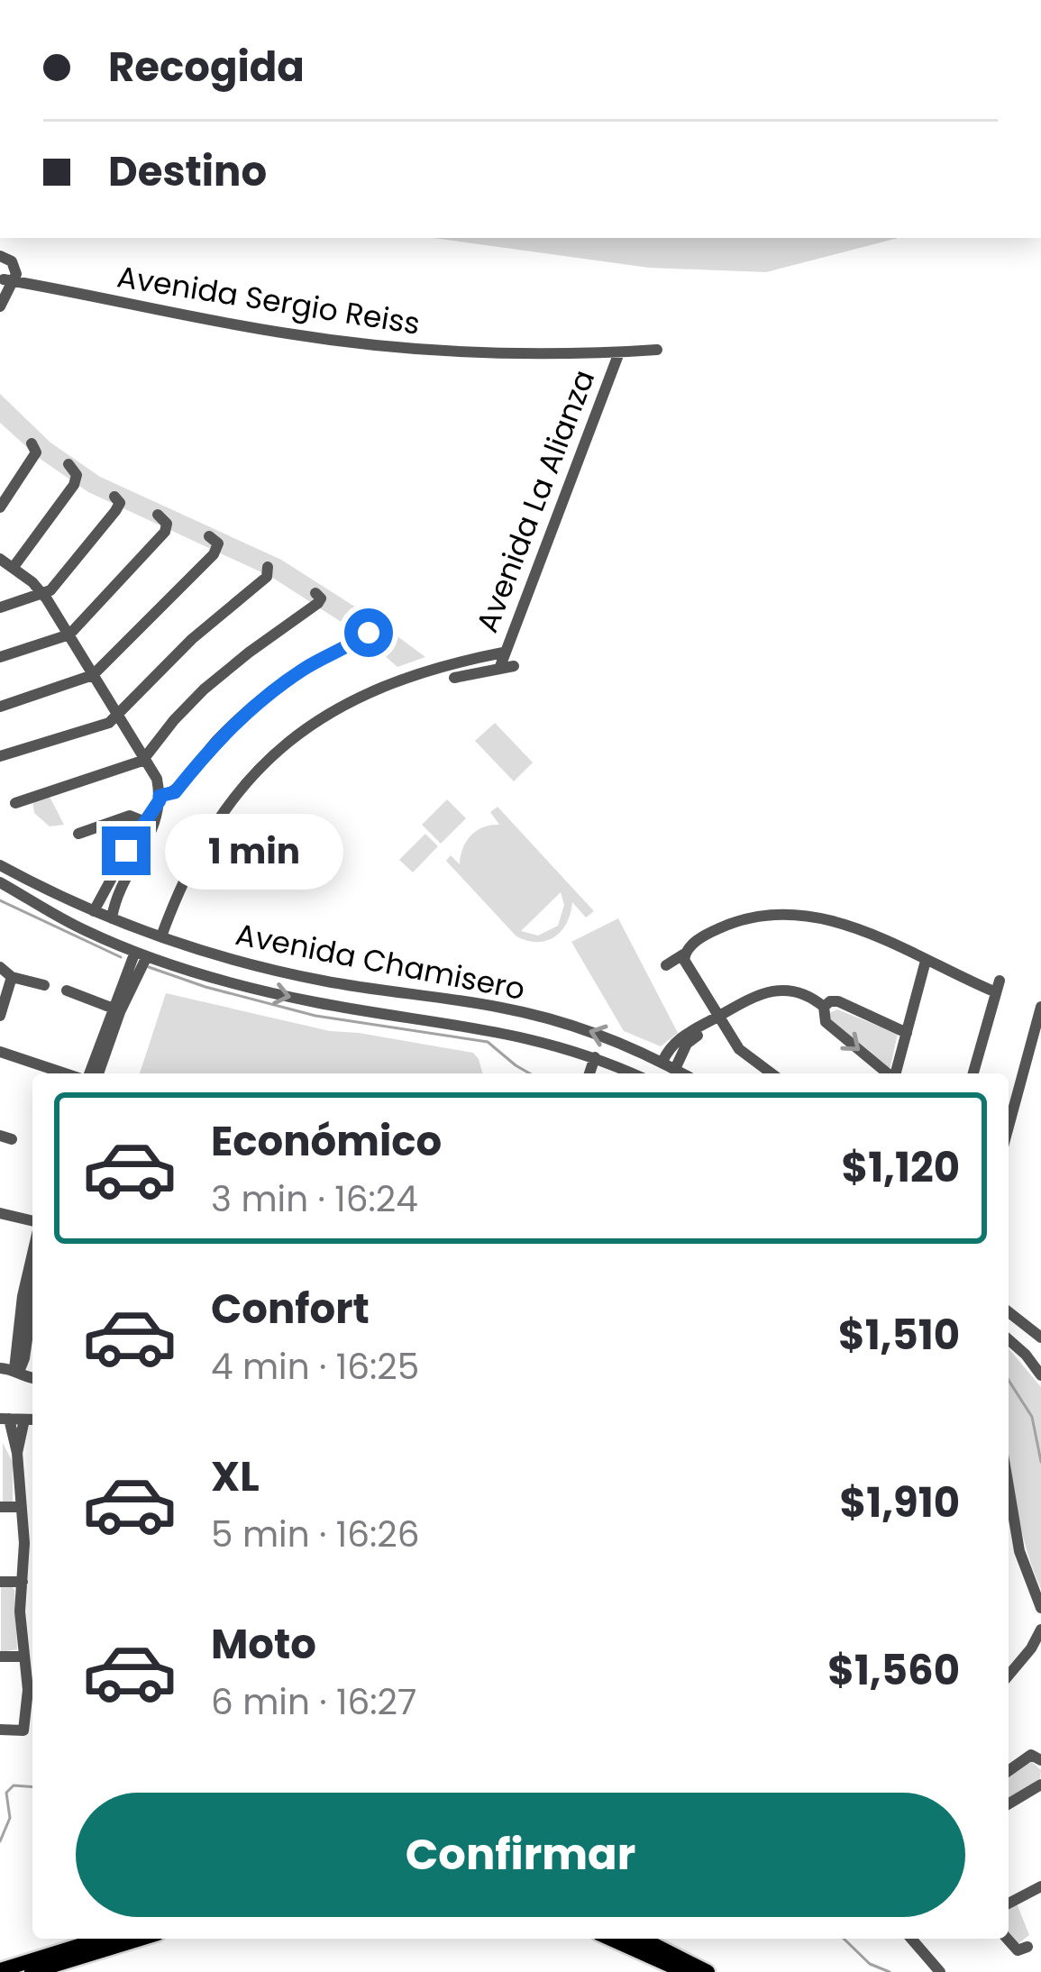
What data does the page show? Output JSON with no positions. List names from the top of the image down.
{
  "streets": {
    "street": ["Avenida Sergio Reiss", "Avenida La Alianza", "Avenida Chamisero"]
  },
  "crossings": [
    ["Avenida Sergio Reiss", "Avenida La Alianza"]
  ],
  "page": {
    "banner": ["Recogida", "Destino"],
    "bubble": "1 min",
    "list": [
      {
        "name": "Económico",
        "note": "3 min · 16:24",
        "value": "$1,120"
      },
      {
        "name": "Confort",
        "note": "4 min · 16:25",
        "value": "$1,510"
      },
      {
        "name": "XL",
        "note": "5 min · 16:26",
        "value": "$1,910"
      },
      {
        "name": "Moto",
        "note": "6 min · 16:27",
        "value": "$1,560"
      }
    ],
    "buttons": "Confirmar"
  }
}
